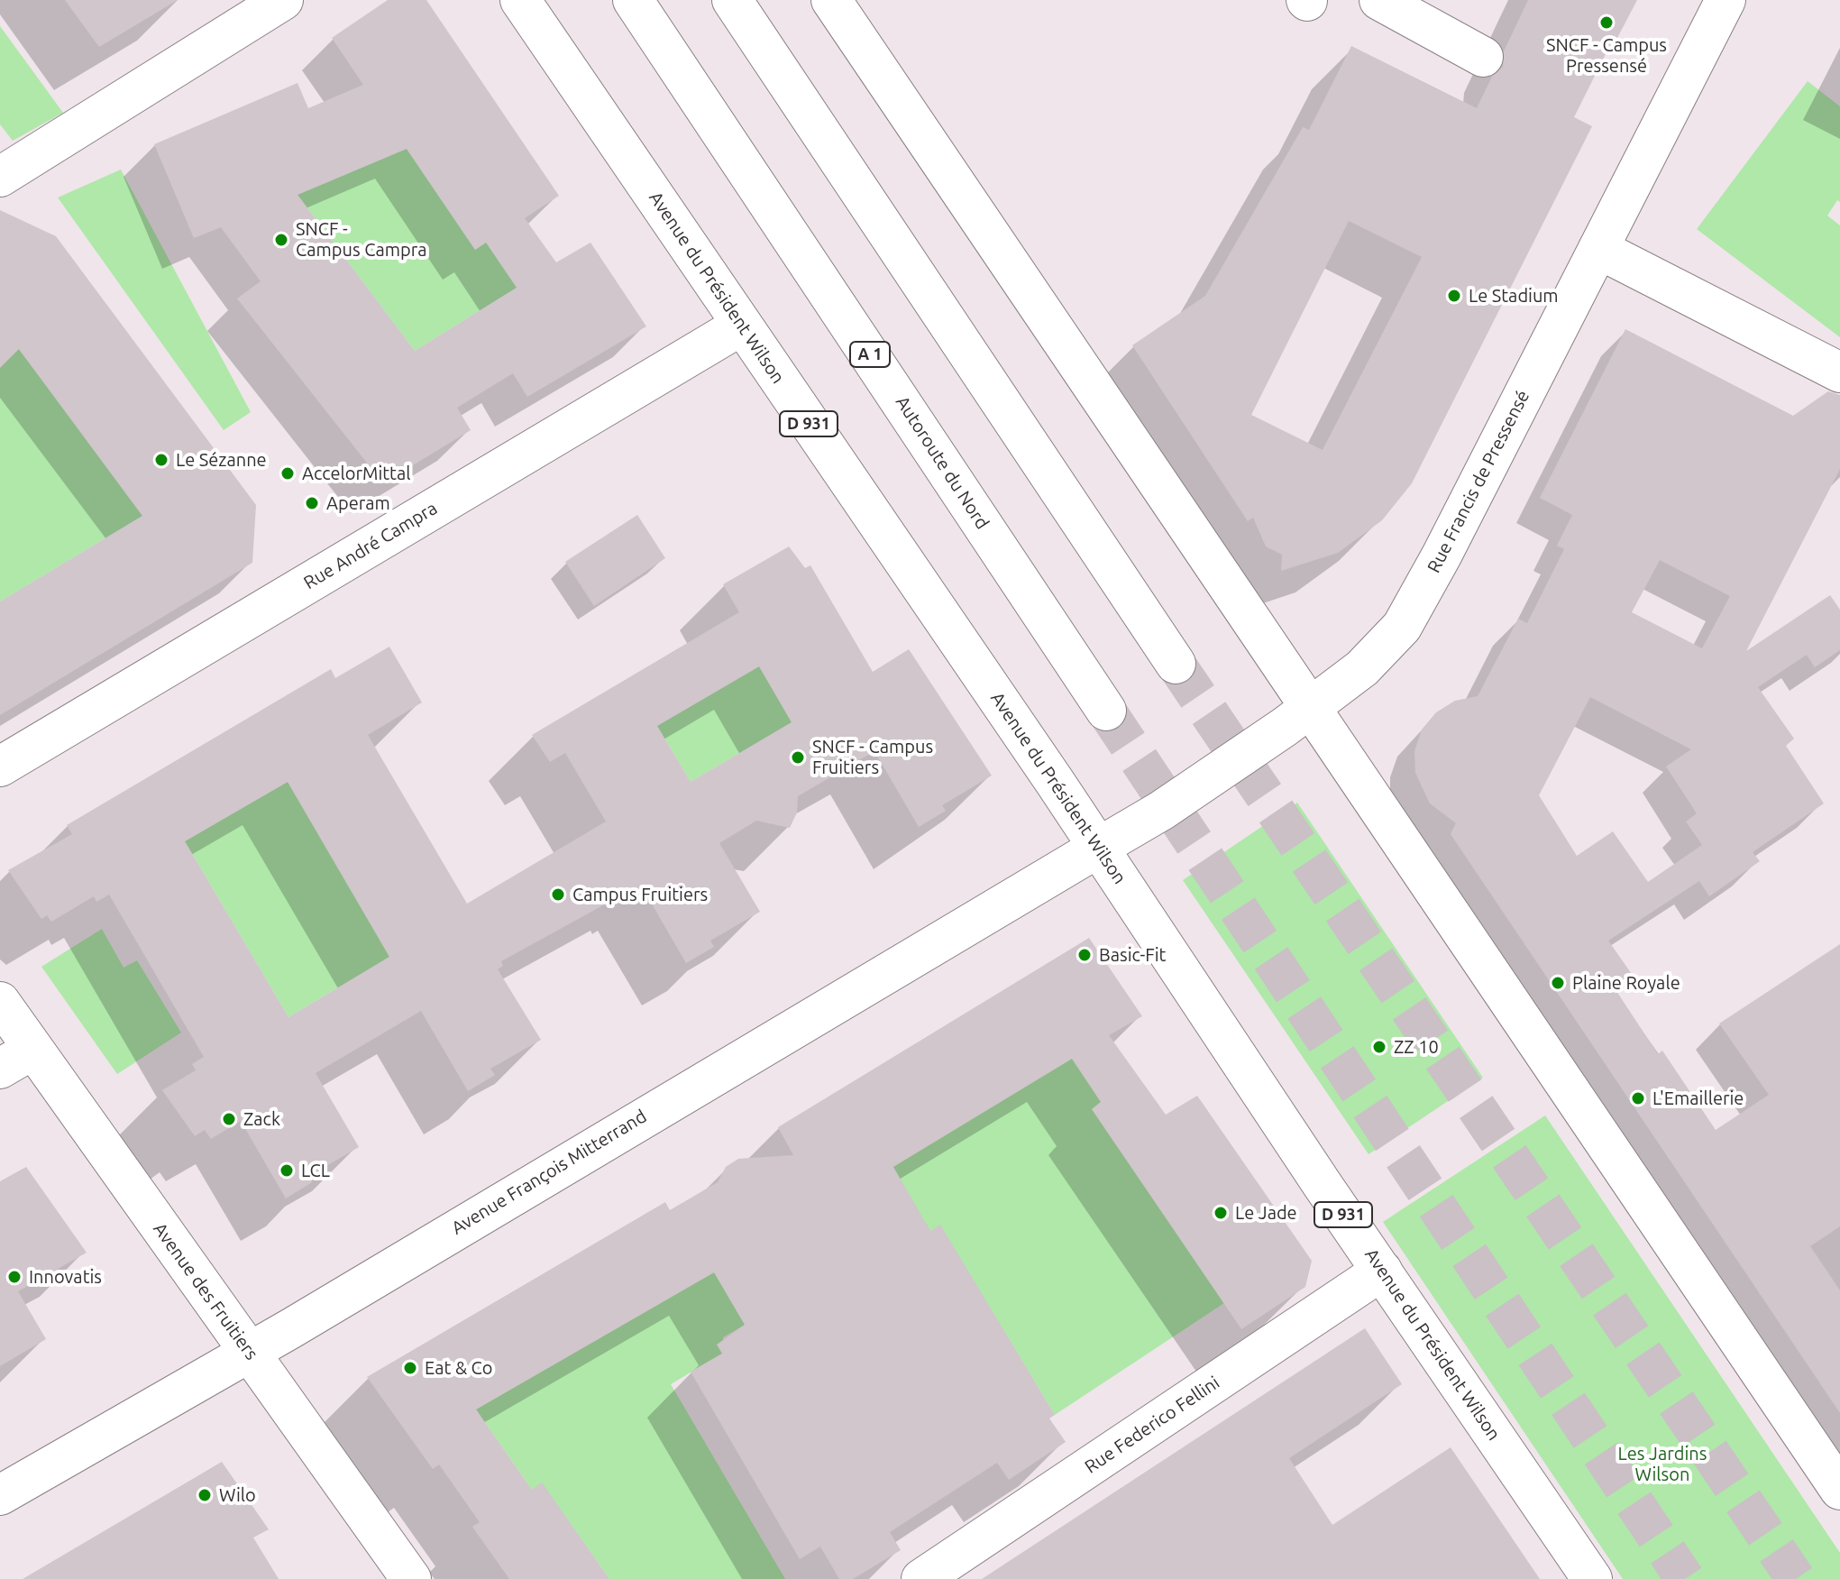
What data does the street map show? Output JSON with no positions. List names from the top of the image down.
{
  "streets": {
    "main road": [
      "Avenue du Président Wilson",
      "A 1",
      "D 931",
      "Autoroute du Nord",
      "Rue Francis de Pressensé",
      "Rue André Campra",
      "Avenue François Mitterrand",
      "Avenue des Fruitiers",
      "Rue Federico Fellini"
    ]
  },
  "crossings": [
    ["Avenue du Président Wilson", "Rue Francis de Pressensé"],
    ["Avenue du Président Wilson", "Rue André Campra"],
    ["Avenue du Président Wilson", "Avenue François Mitterrand"],
    ["Avenue du Président Wilson", "Rue Federico Fellini"],
    ["Rue Francis de Pressensé", "Avenue François Mitterrand"],
    ["Avenue François Mitterrand", "Avenue des Fruitiers"]
  ],
  "parks": ["Les Jardins Wilson"],
  "places": [
    "SNCF - Campus Pressensé",
    "SNCF - Campus Campra",
    "Le Stadium",
    "Le Sézanne",
    "AccelorMittal",
    "Aperam",
    "SNCF - Campus Fruitiers",
    "Campus Fruitiers",
    "Basic-Fit",
    "Plaine Royale",
    "ZZ 10",
    "L'Emaillerie",
    "Zack",
    "LCL",
    "Le Jade",
    "Innovatis",
    "Eat & Co",
    "Wilo"
  ]
}
